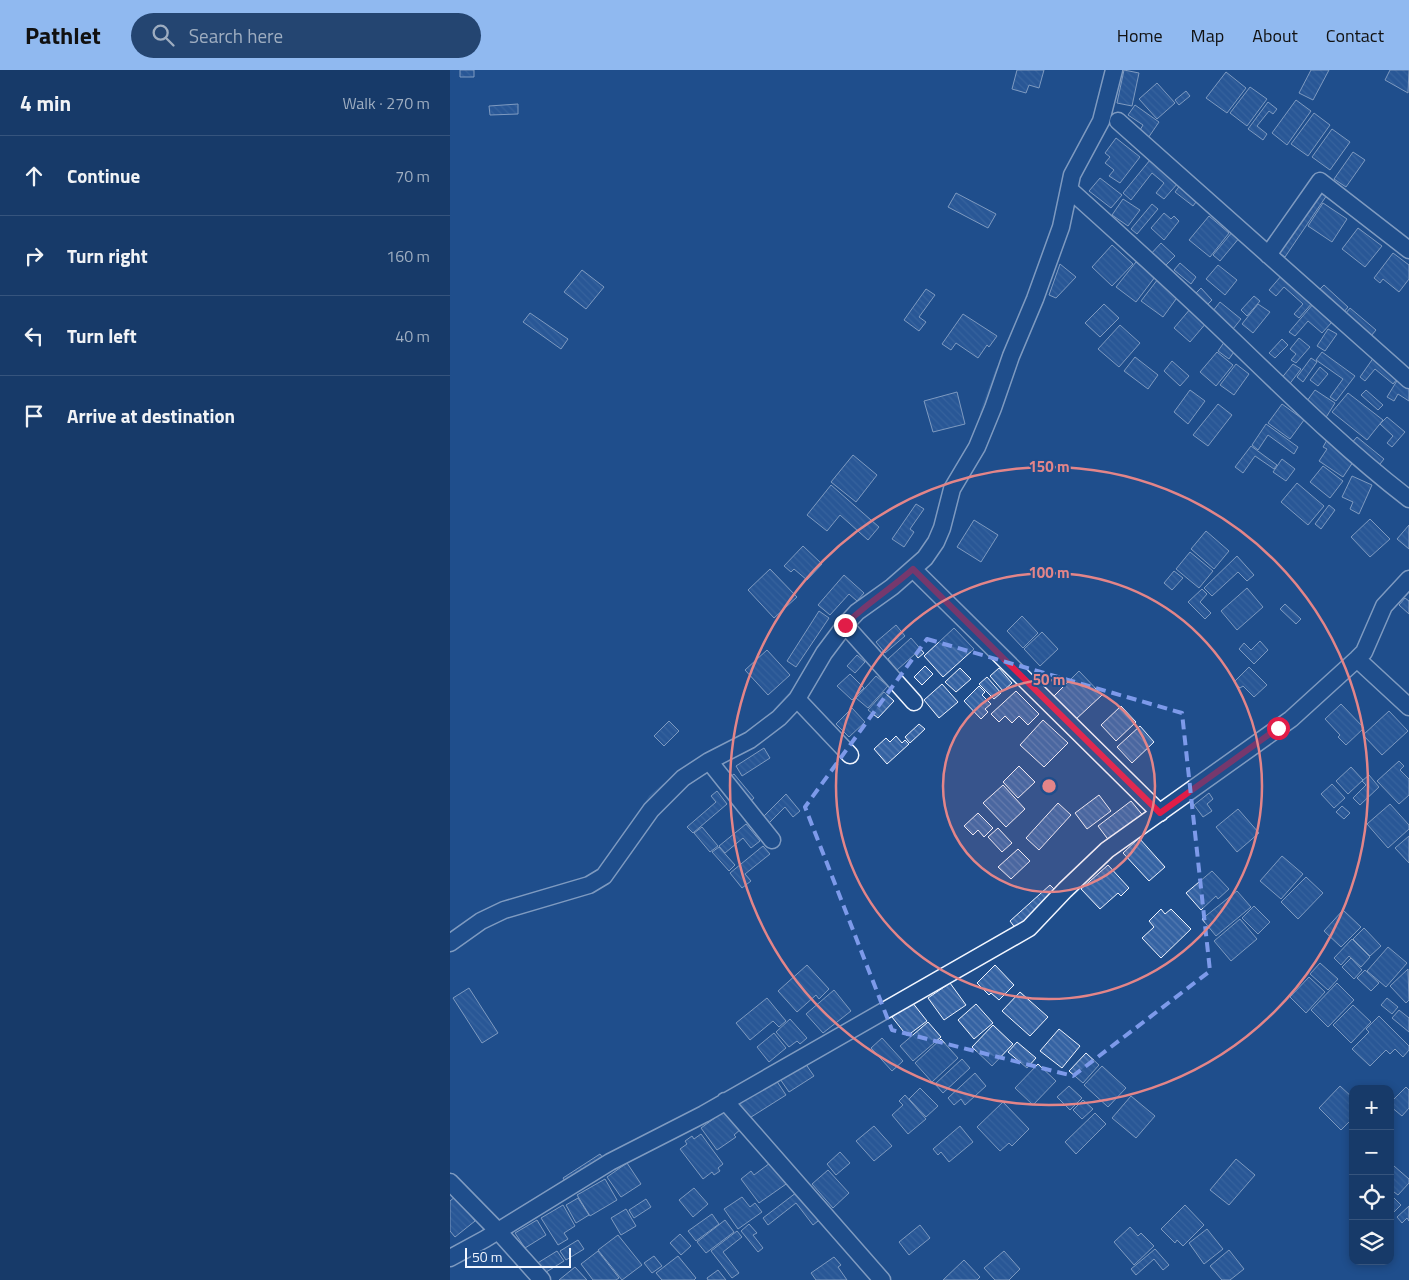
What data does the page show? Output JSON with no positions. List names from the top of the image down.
{
  "scale_bar": "50 m",
  "page": {
    "header": "Pathlet",
    "search": "Search here",
    "nav": [
      "Home",
      "Map",
      "About",
      "Contact"
    ],
    "heading": ["4 min", "Walk · 270 m"],
    "list": [
      ["Continue", "70 m"],
      ["Turn right", "160 m"],
      ["Turn left", "40 m"],
      "Arrive at destination"
    ],
    "map_buttons": ["+", "−"],
    "scale": "50 m"
  },
  "rings": ["150 m", "100 m", "50 m"]
}
